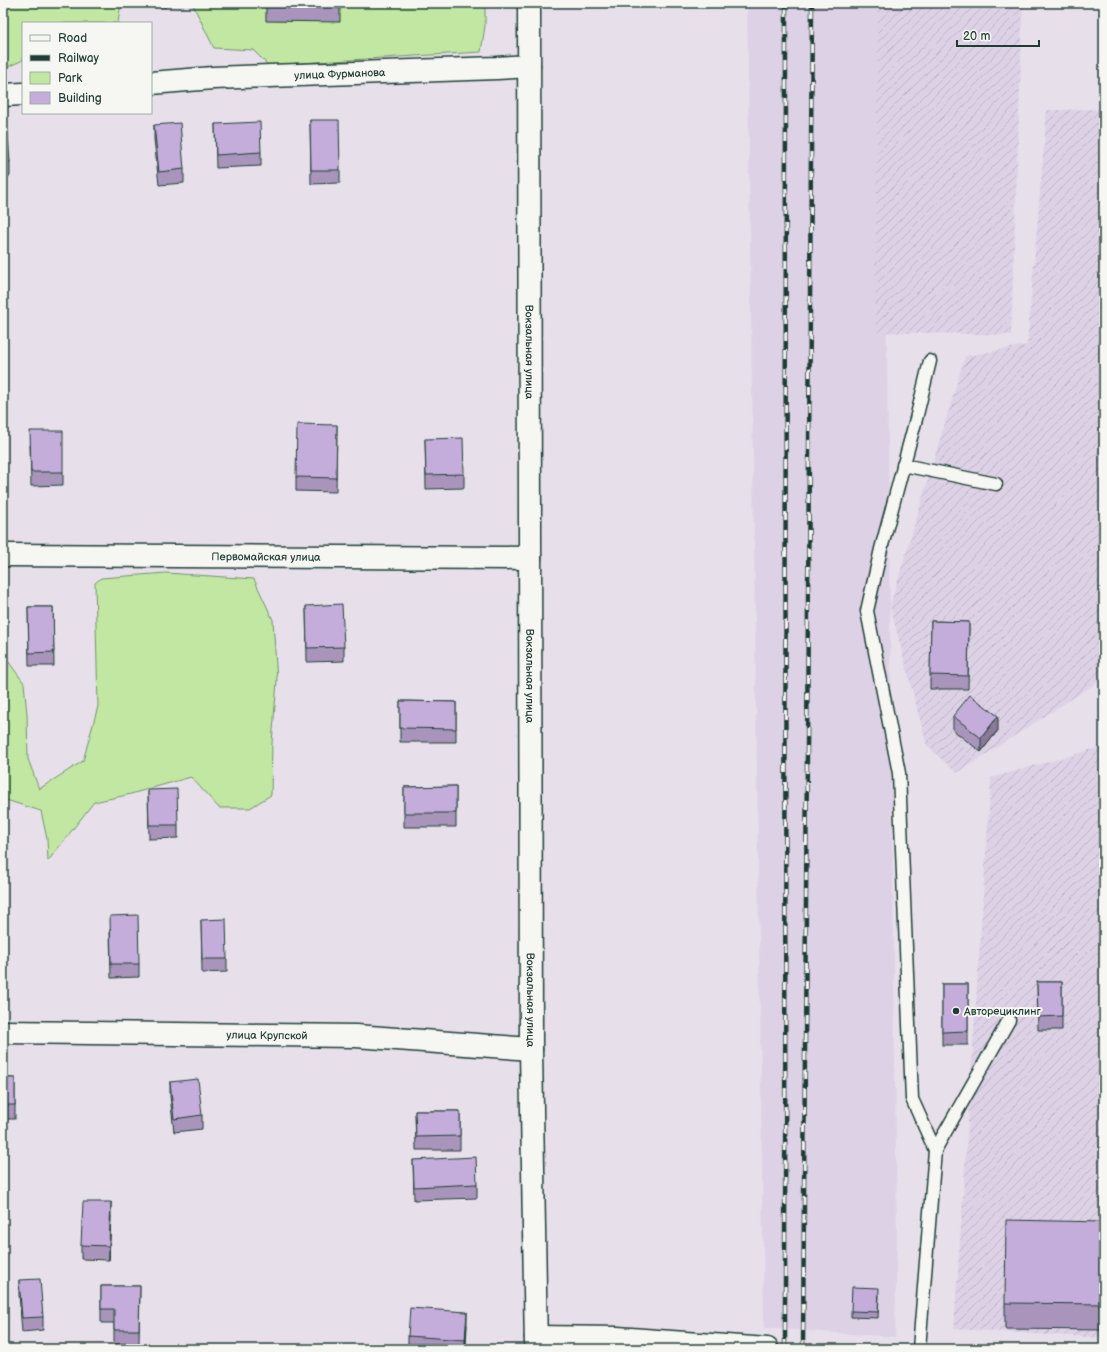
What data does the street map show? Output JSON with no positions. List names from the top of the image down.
{
  "streets": {
    "street": [
      "улица Фурманова",
      "Вокзальная улица",
      "Первомайская улица",
      "улица Крупской"
    ]
  },
  "crossings": [
    ["улица Фурманова", "Вокзальная улица"],
    ["Вокзальная улица", "Первомайская улица"],
    ["Вокзальная улица", "улица Крупской"]
  ],
  "places": ["Авторециклинг"],
  "legend": [
    "Road",
    "Railway",
    "Park",
    "Building"
  ],
  "scale_bar": "20 m"
}
